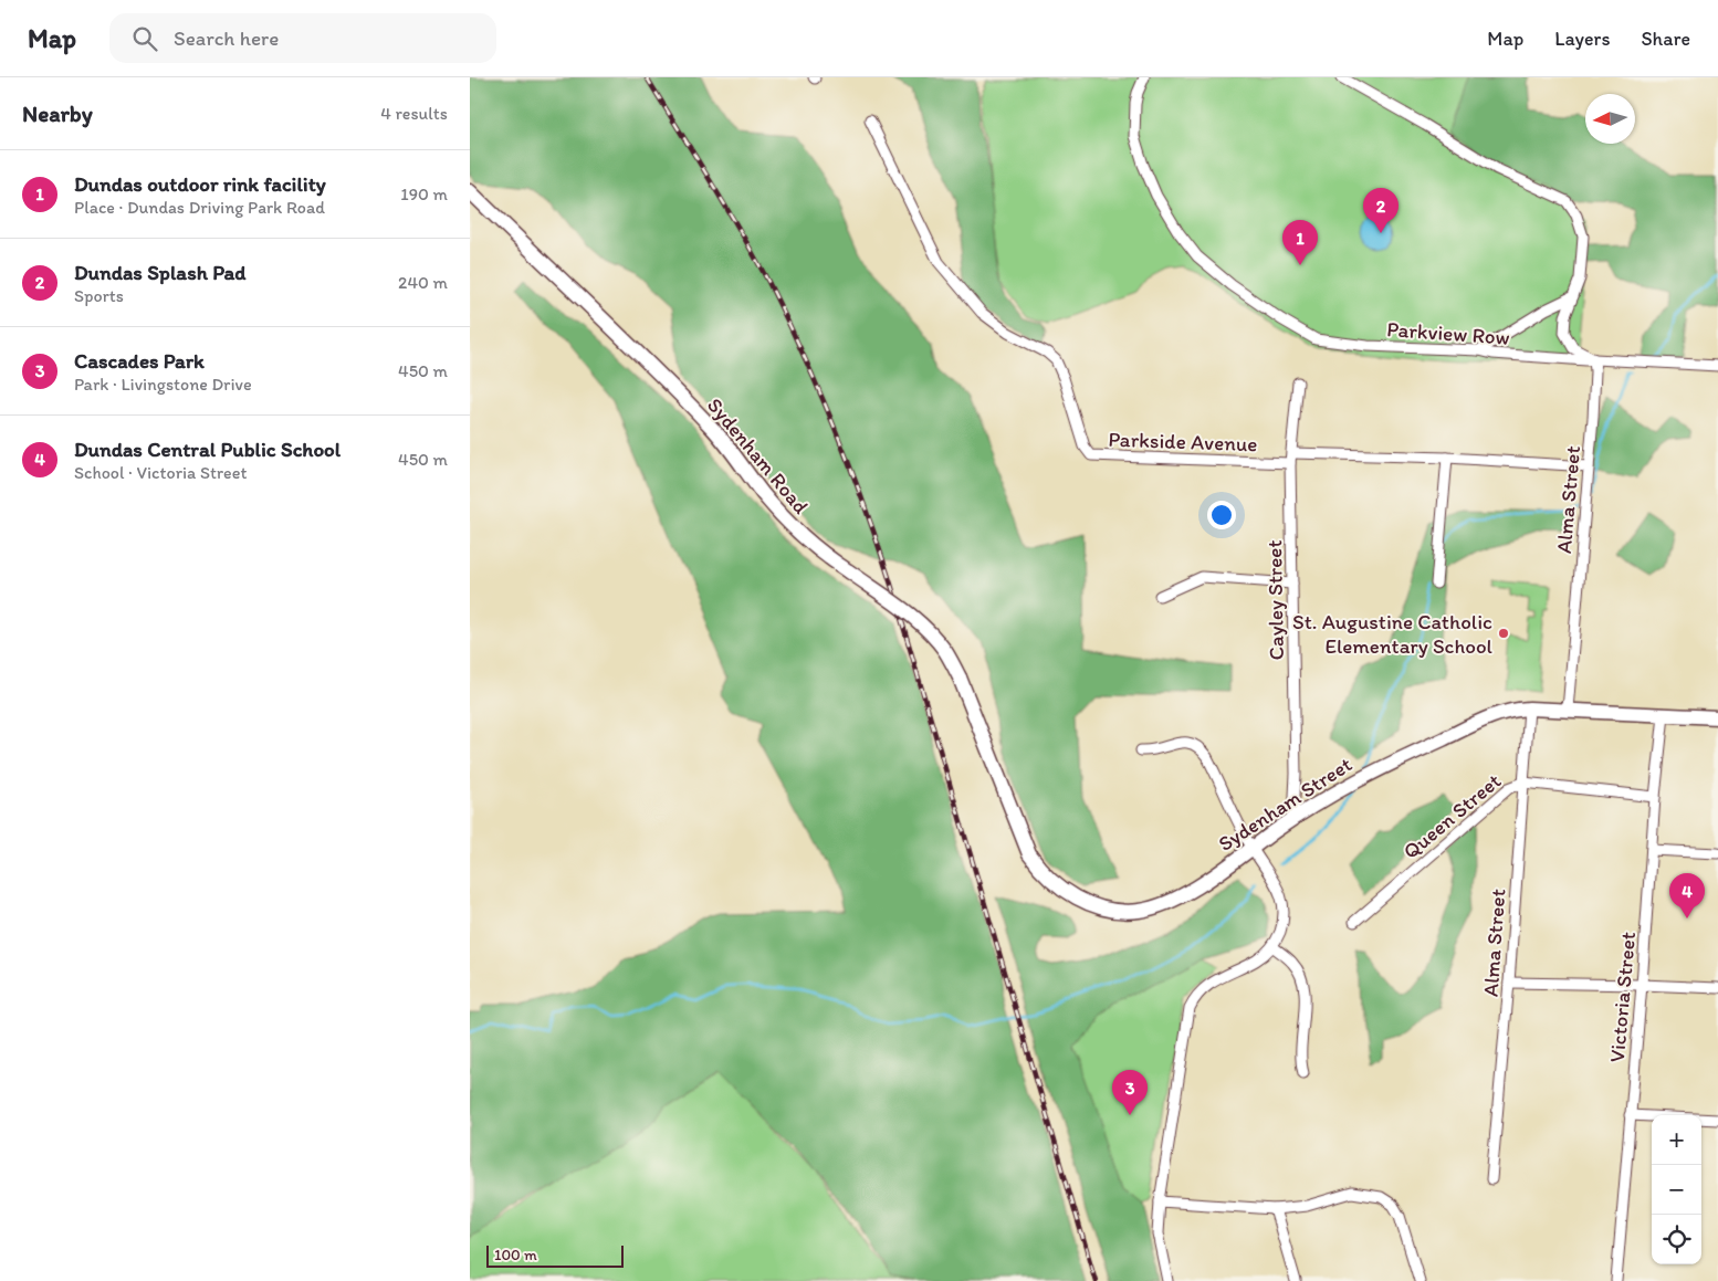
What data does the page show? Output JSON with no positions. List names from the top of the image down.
{
  "streets": {
    "main road": ["Sydenham Road", "Sydenham Street"],
    "street": [
      "Parkview Row",
      "Parkside Avenue",
      "Alma Street",
      "Cayley Street",
      "Queen Street",
      "Victoria Street"
    ]
  },
  "crossings": [
    ["Parkview Row", "Alma Street"],
    ["Parkside Avenue", "Alma Street"],
    ["Parkside Avenue", "Cayley Street"],
    ["Sydenham Road", "Sydenham Street"],
    ["Alma Street", "Sydenham Street"],
    ["Alma Street", "Queen Street"],
    ["Cayley Street", "Sydenham Street"],
    ["Sydenham Street", "Victoria Street"],
    ["Queen Street", "Victoria Street"]
  ],
  "places": ["St. Augustine Catholic Elementary School"],
  "scale_bar": "100 m",
  "north": "left",
  "page": {
    "header": "Map",
    "search": "Search here",
    "nav": ["Map", "Layers", "Share"],
    "heading": ["Nearby", "4 results"],
    "list": [
      {
        "mark": "1",
        "name": "Dundas outdoor rink facility",
        "note": "Place · Dundas Driving Park Road",
        "value": "190 m"
      },
      {
        "mark": "2",
        "name": "Dundas Splash Pad",
        "note": "Sports",
        "value": "240 m"
      },
      {
        "mark": "3",
        "name": "Cascades Park",
        "note": "Park · Livingstone Drive",
        "value": "450 m"
      },
      {
        "mark": "4",
        "name": "Dundas Central Public School",
        "note": "School · Victoria Street",
        "value": "450 m"
      }
    ],
    "pins": [
      "2",
      "1",
      "4",
      "3"
    ],
    "map_buttons": ["+", "−"],
    "scale": "100 m"
  }
}
